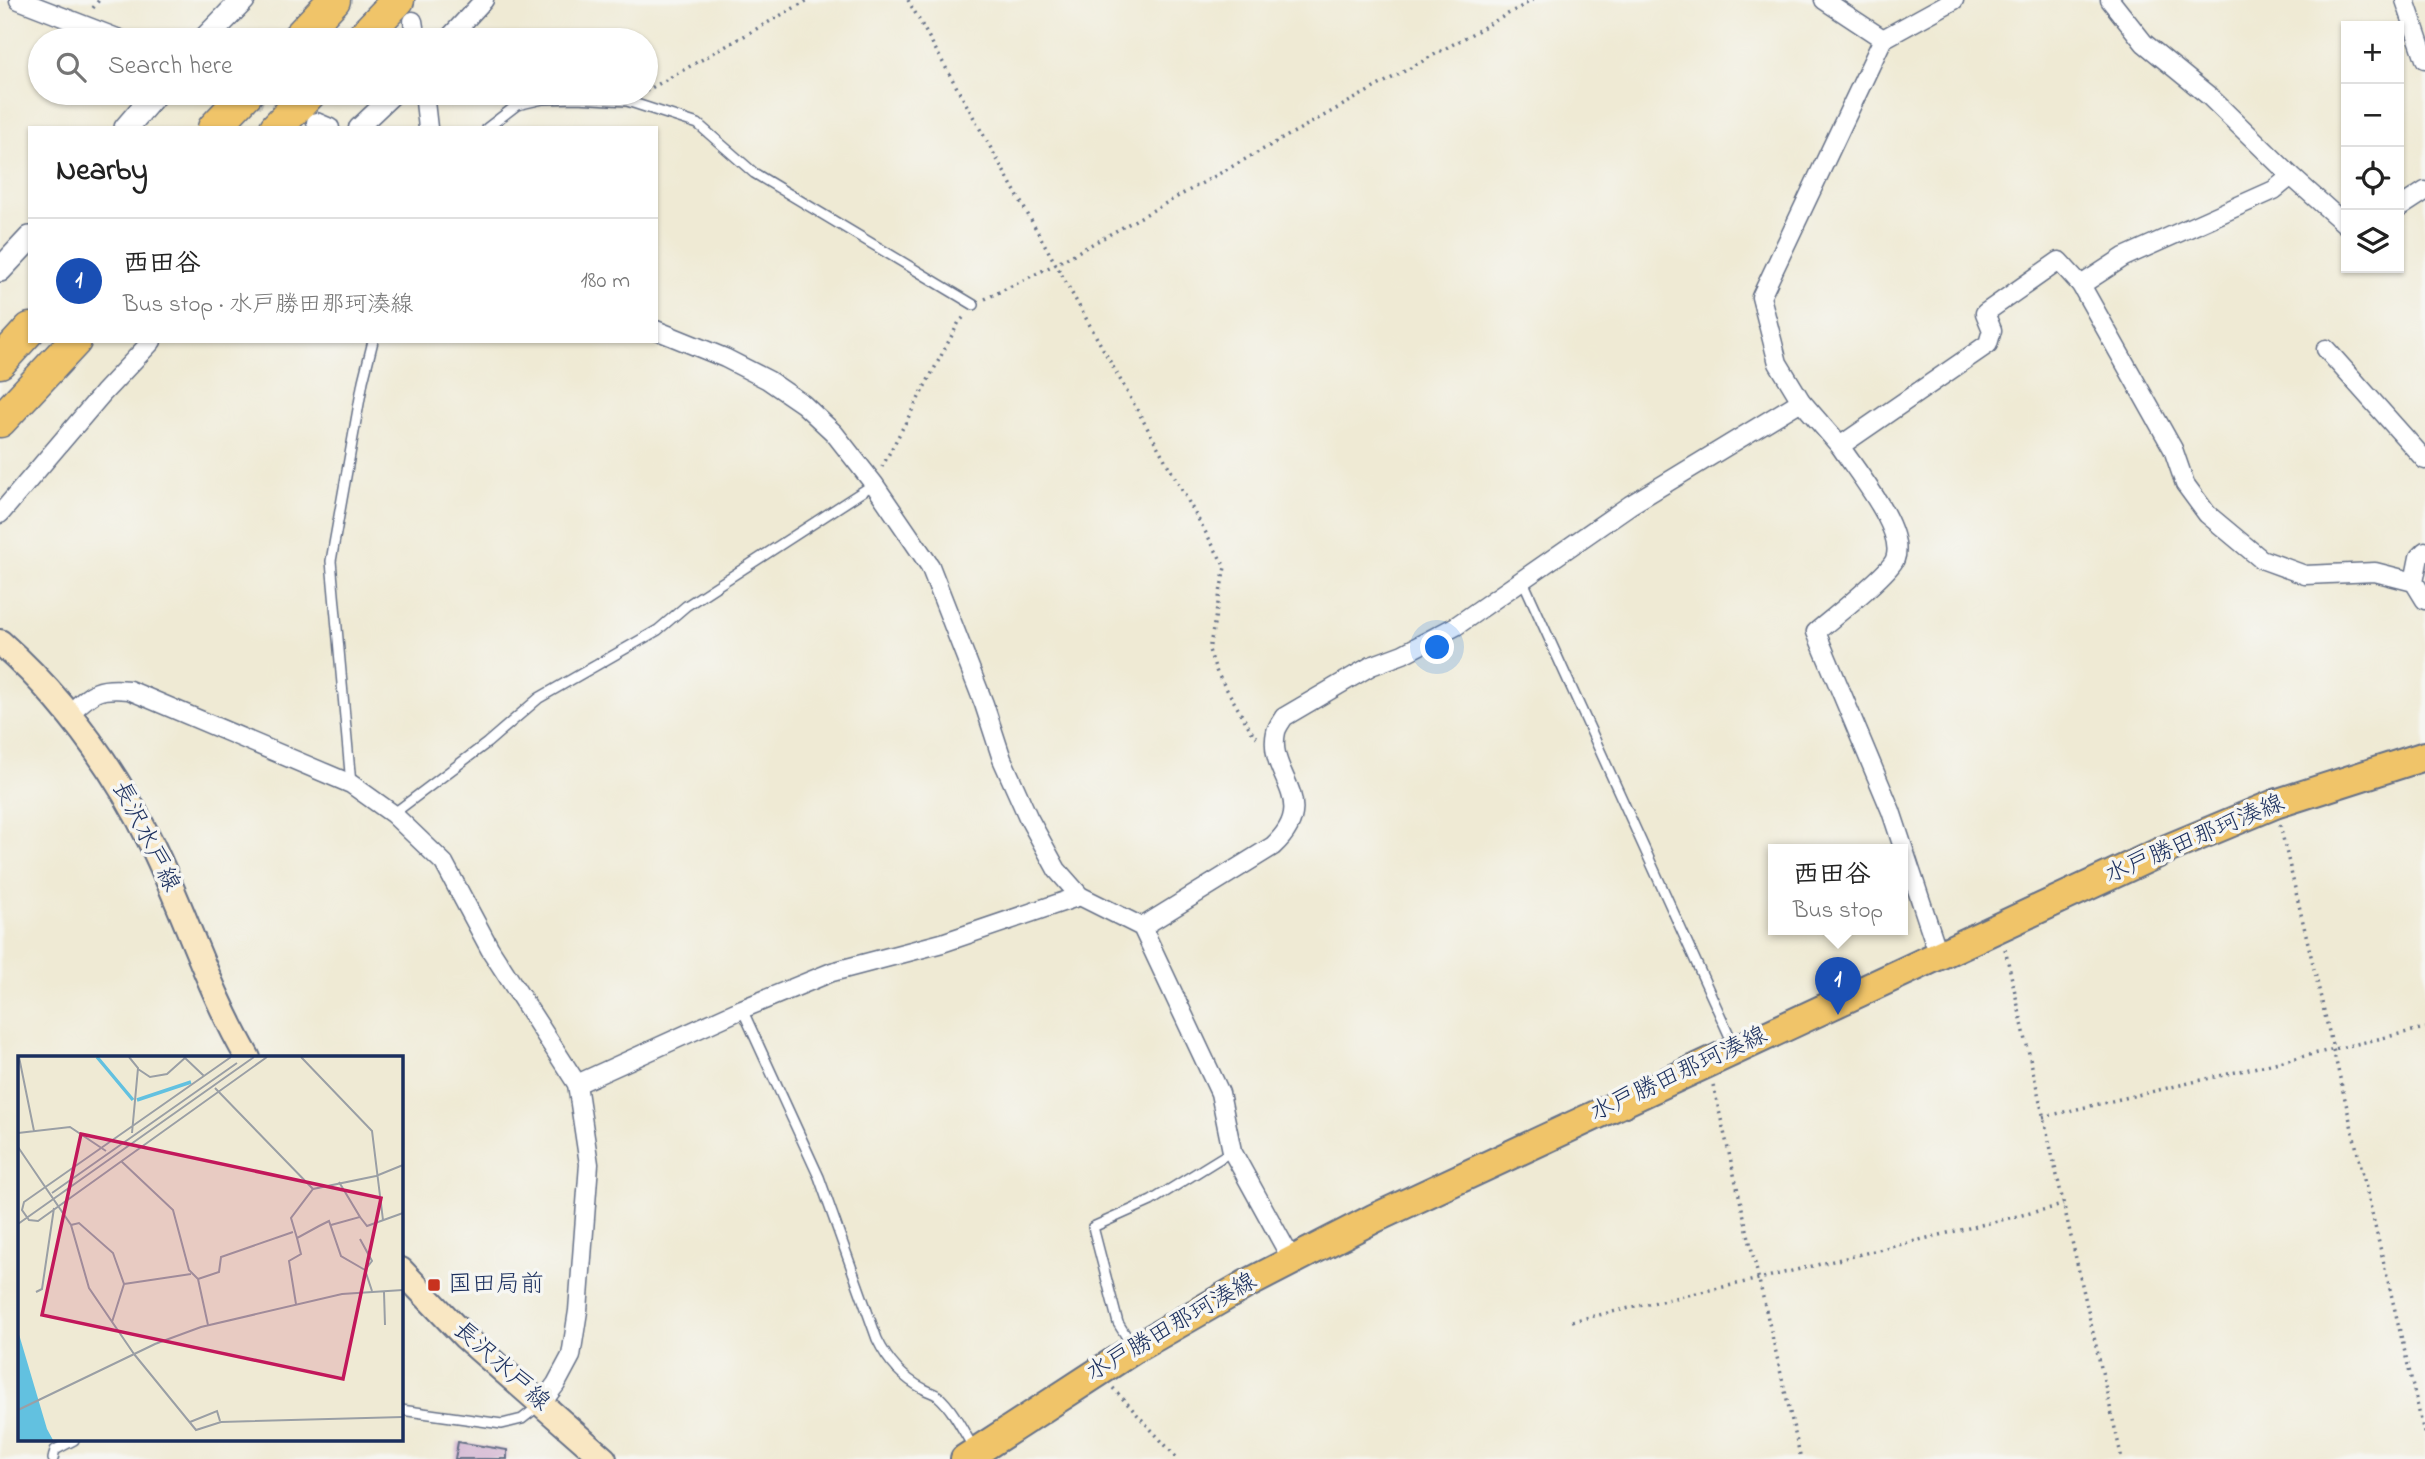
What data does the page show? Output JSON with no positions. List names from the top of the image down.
{
  "streets": {
    "main road": ["長沢水戸線", "水戸勝田那珂湊線"]
  },
  "places": {
    "transit": ["国田局前"]
  },
  "page": {
    "map_buttons": ["+", "−"],
    "search": "Search here",
    "heading": "Nearby",
    "list": [
      {
        "mark": "1",
        "name": "西田谷",
        "note": "Bus stop · 水戸勝田那珂湊線",
        "value": "180 m"
      }
    ],
    "popup": ["西田谷", "Bus stop"],
    "pins": "1"
  }
}
